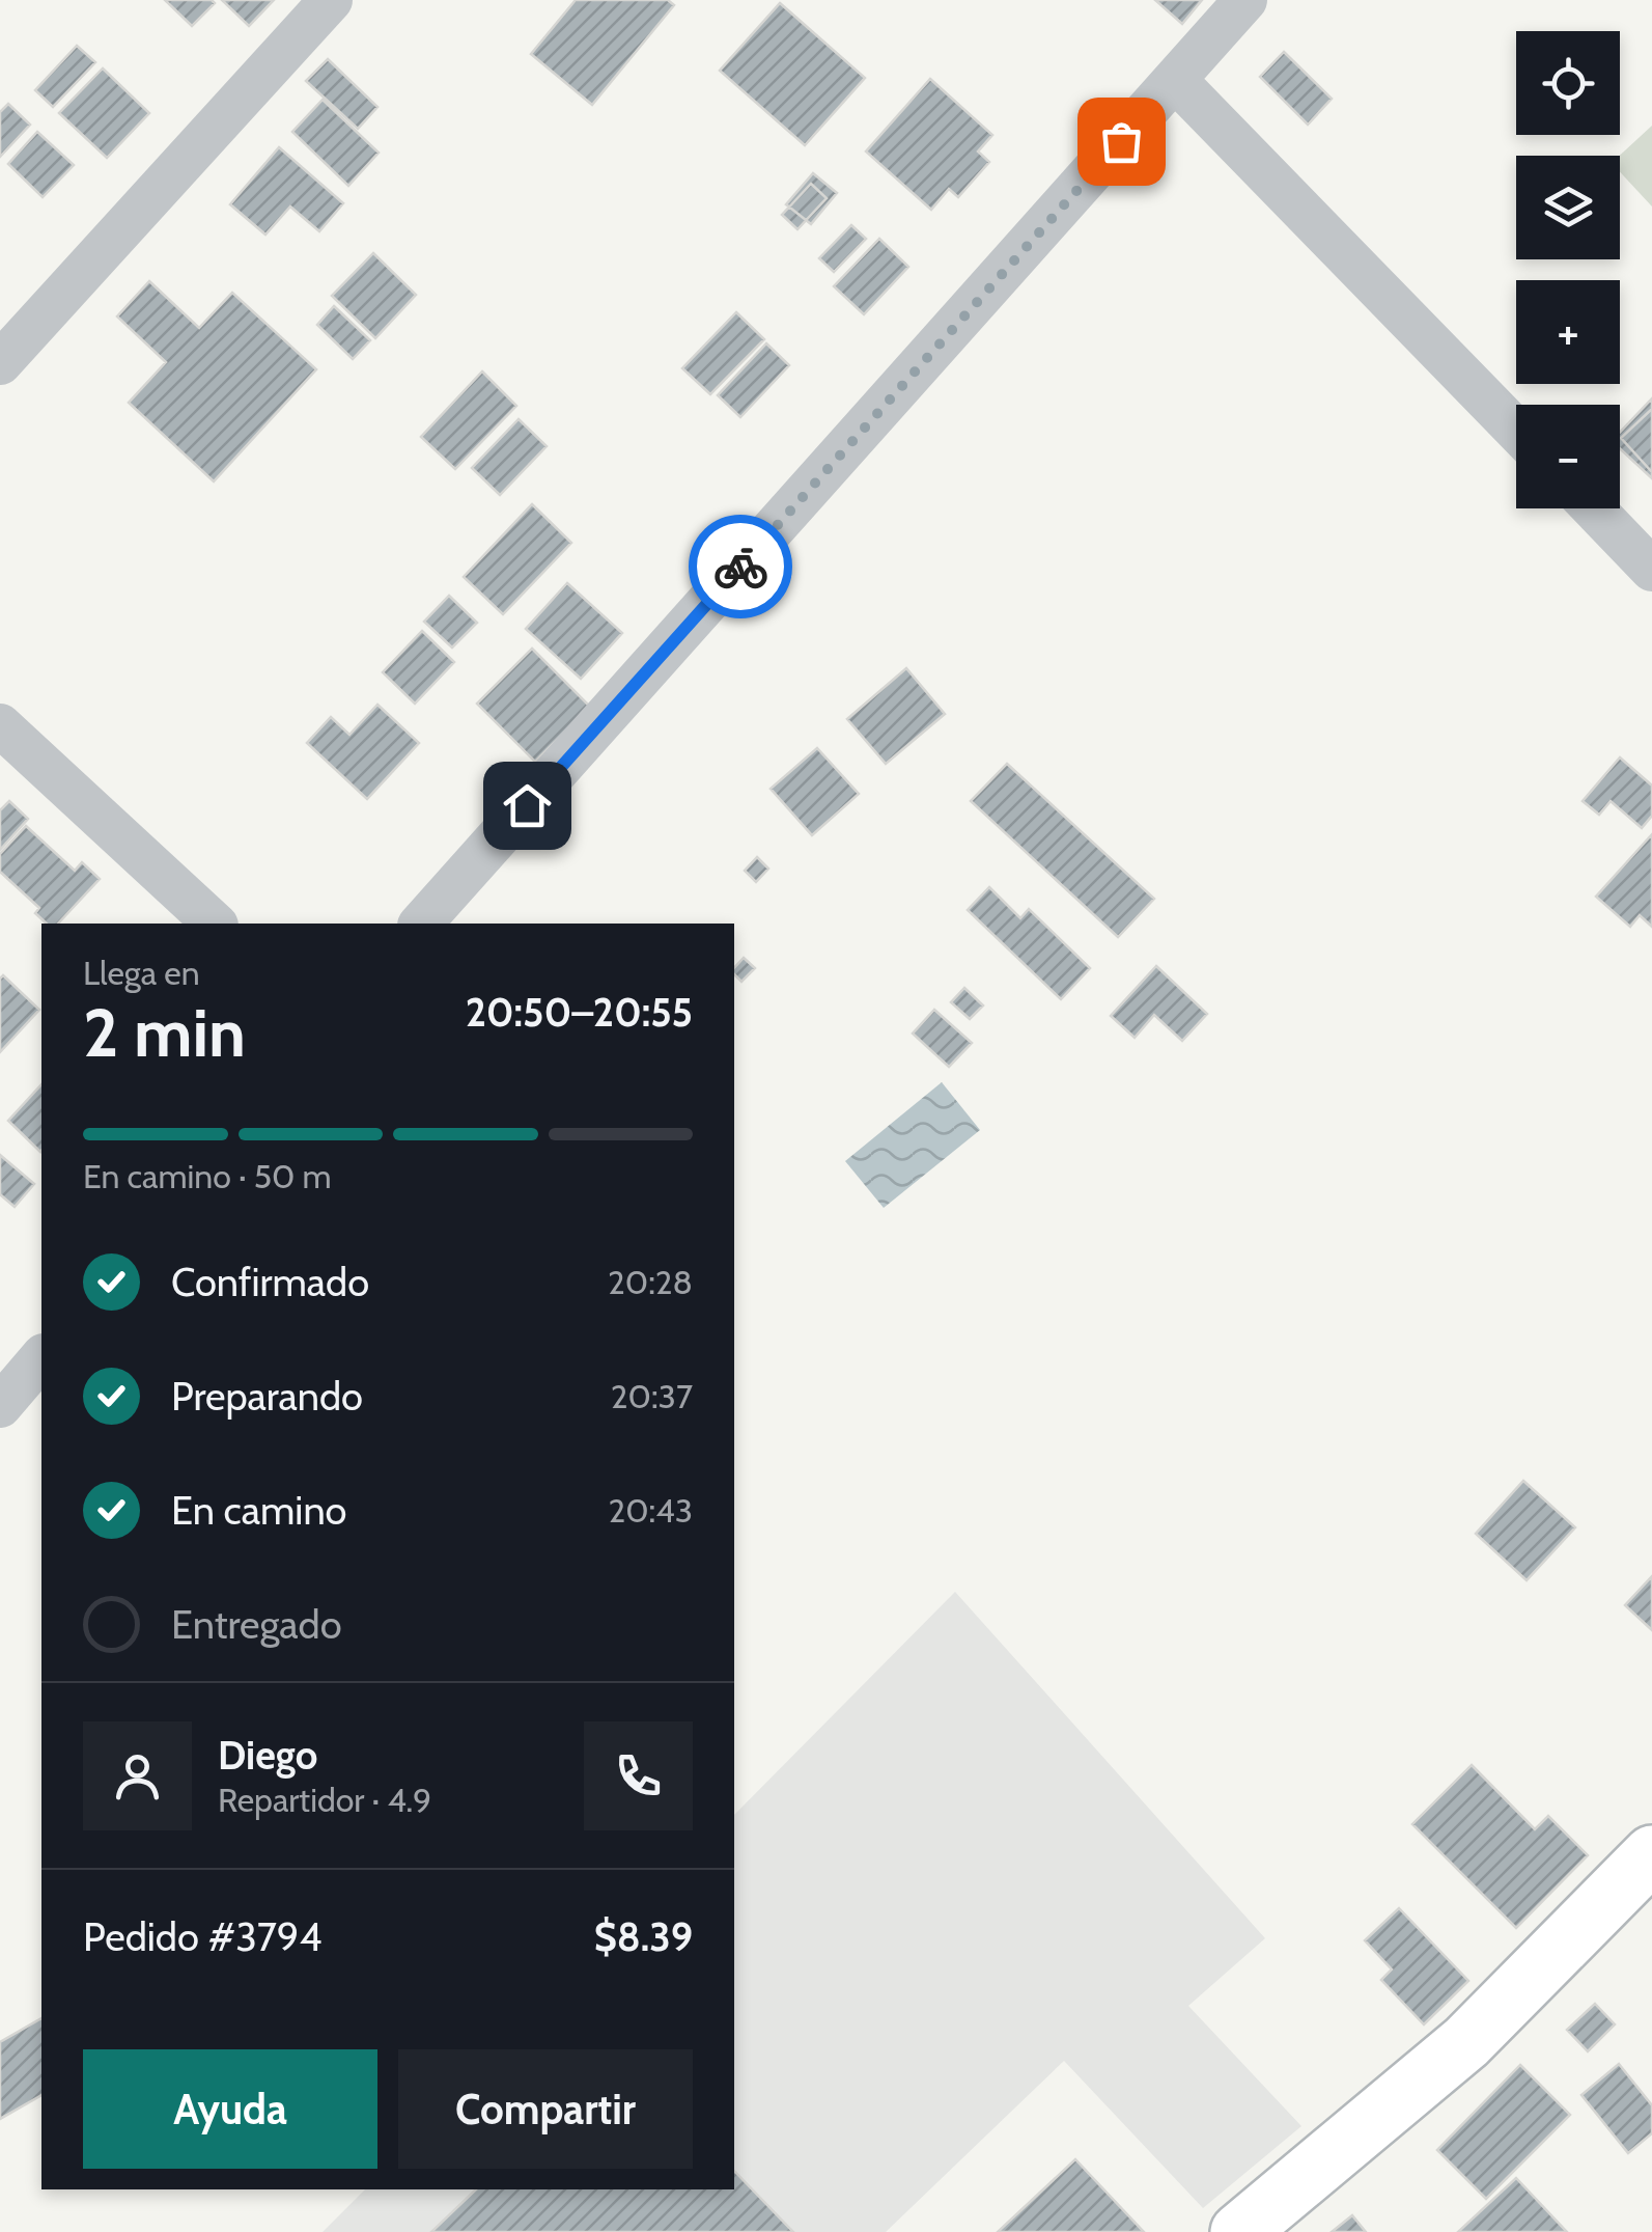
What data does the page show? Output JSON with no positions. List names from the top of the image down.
{
  "page": {
    "map_buttons": ["+", "−"],
    "heading": ["2 min", "Llega en", "20:50–20:55"],
    "panel": [
      "Diego",
      "Repartidor · 4.9",
      "Pedido #3794",
      "$8.39"
    ],
    "bar": "En camino · 50 m",
    "list": [
      ["Confirmado", "20:28"],
      ["Preparando", "20:37"],
      ["En camino", "20:43"],
      "Entregado"
    ],
    "buttons": ["Ayuda", "Compartir"]
  }
}
